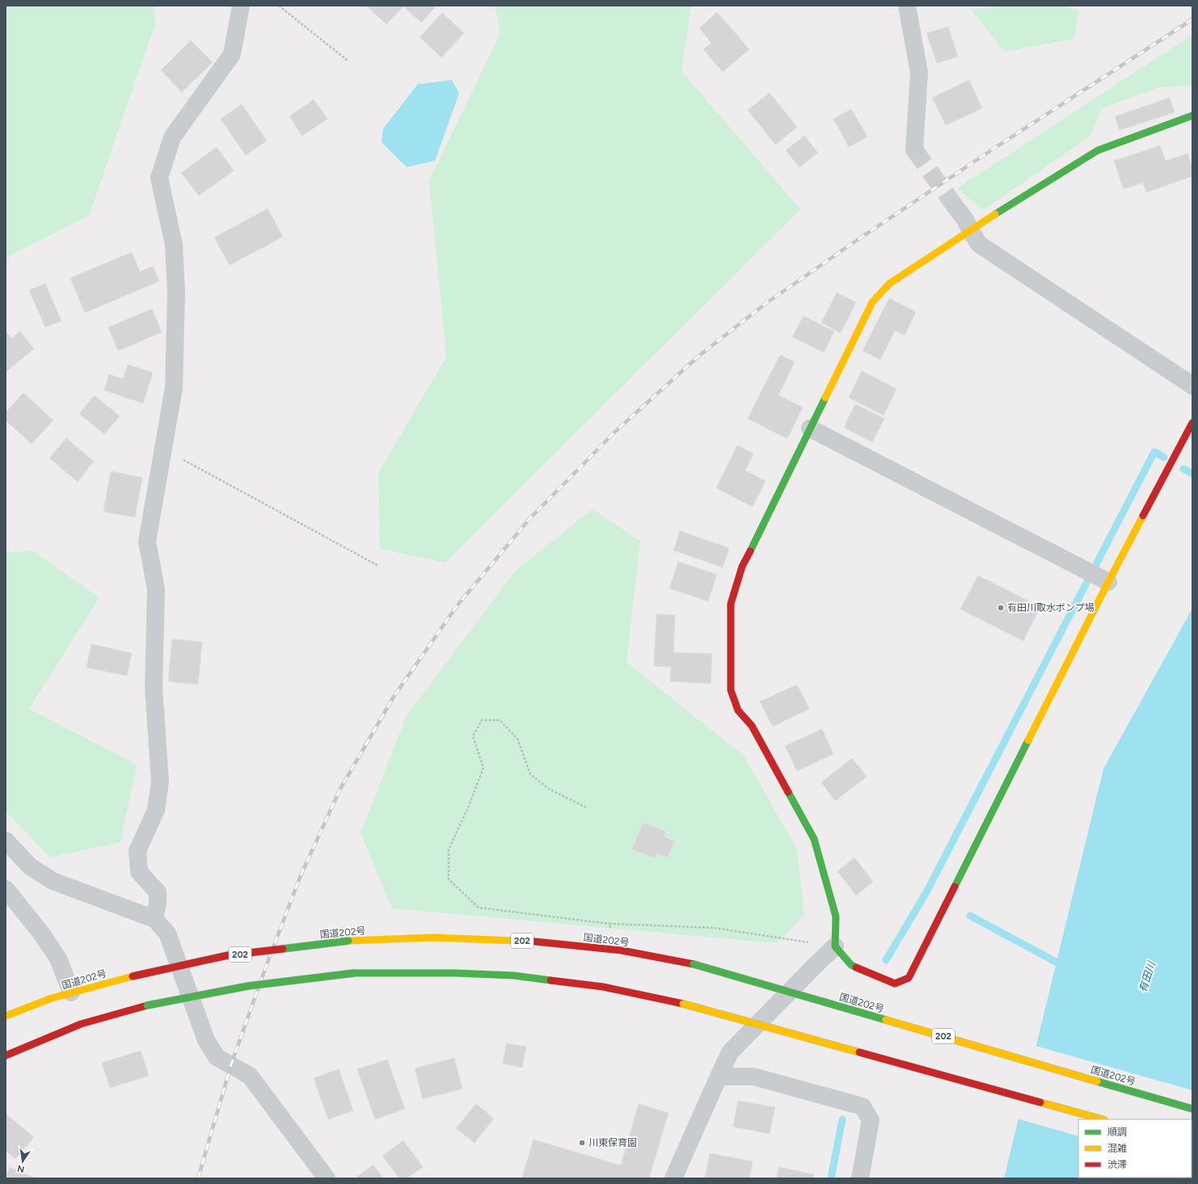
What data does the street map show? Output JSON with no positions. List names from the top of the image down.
{
  "streets": {
    "main road": ["国道202号", "202"]
  },
  "water": ["有田川"],
  "places": ["有田川取水ポンプ場", "川東保育園"],
  "legend": ["順調", "混雑", "渋滞"],
  "north": "bottom"
}
